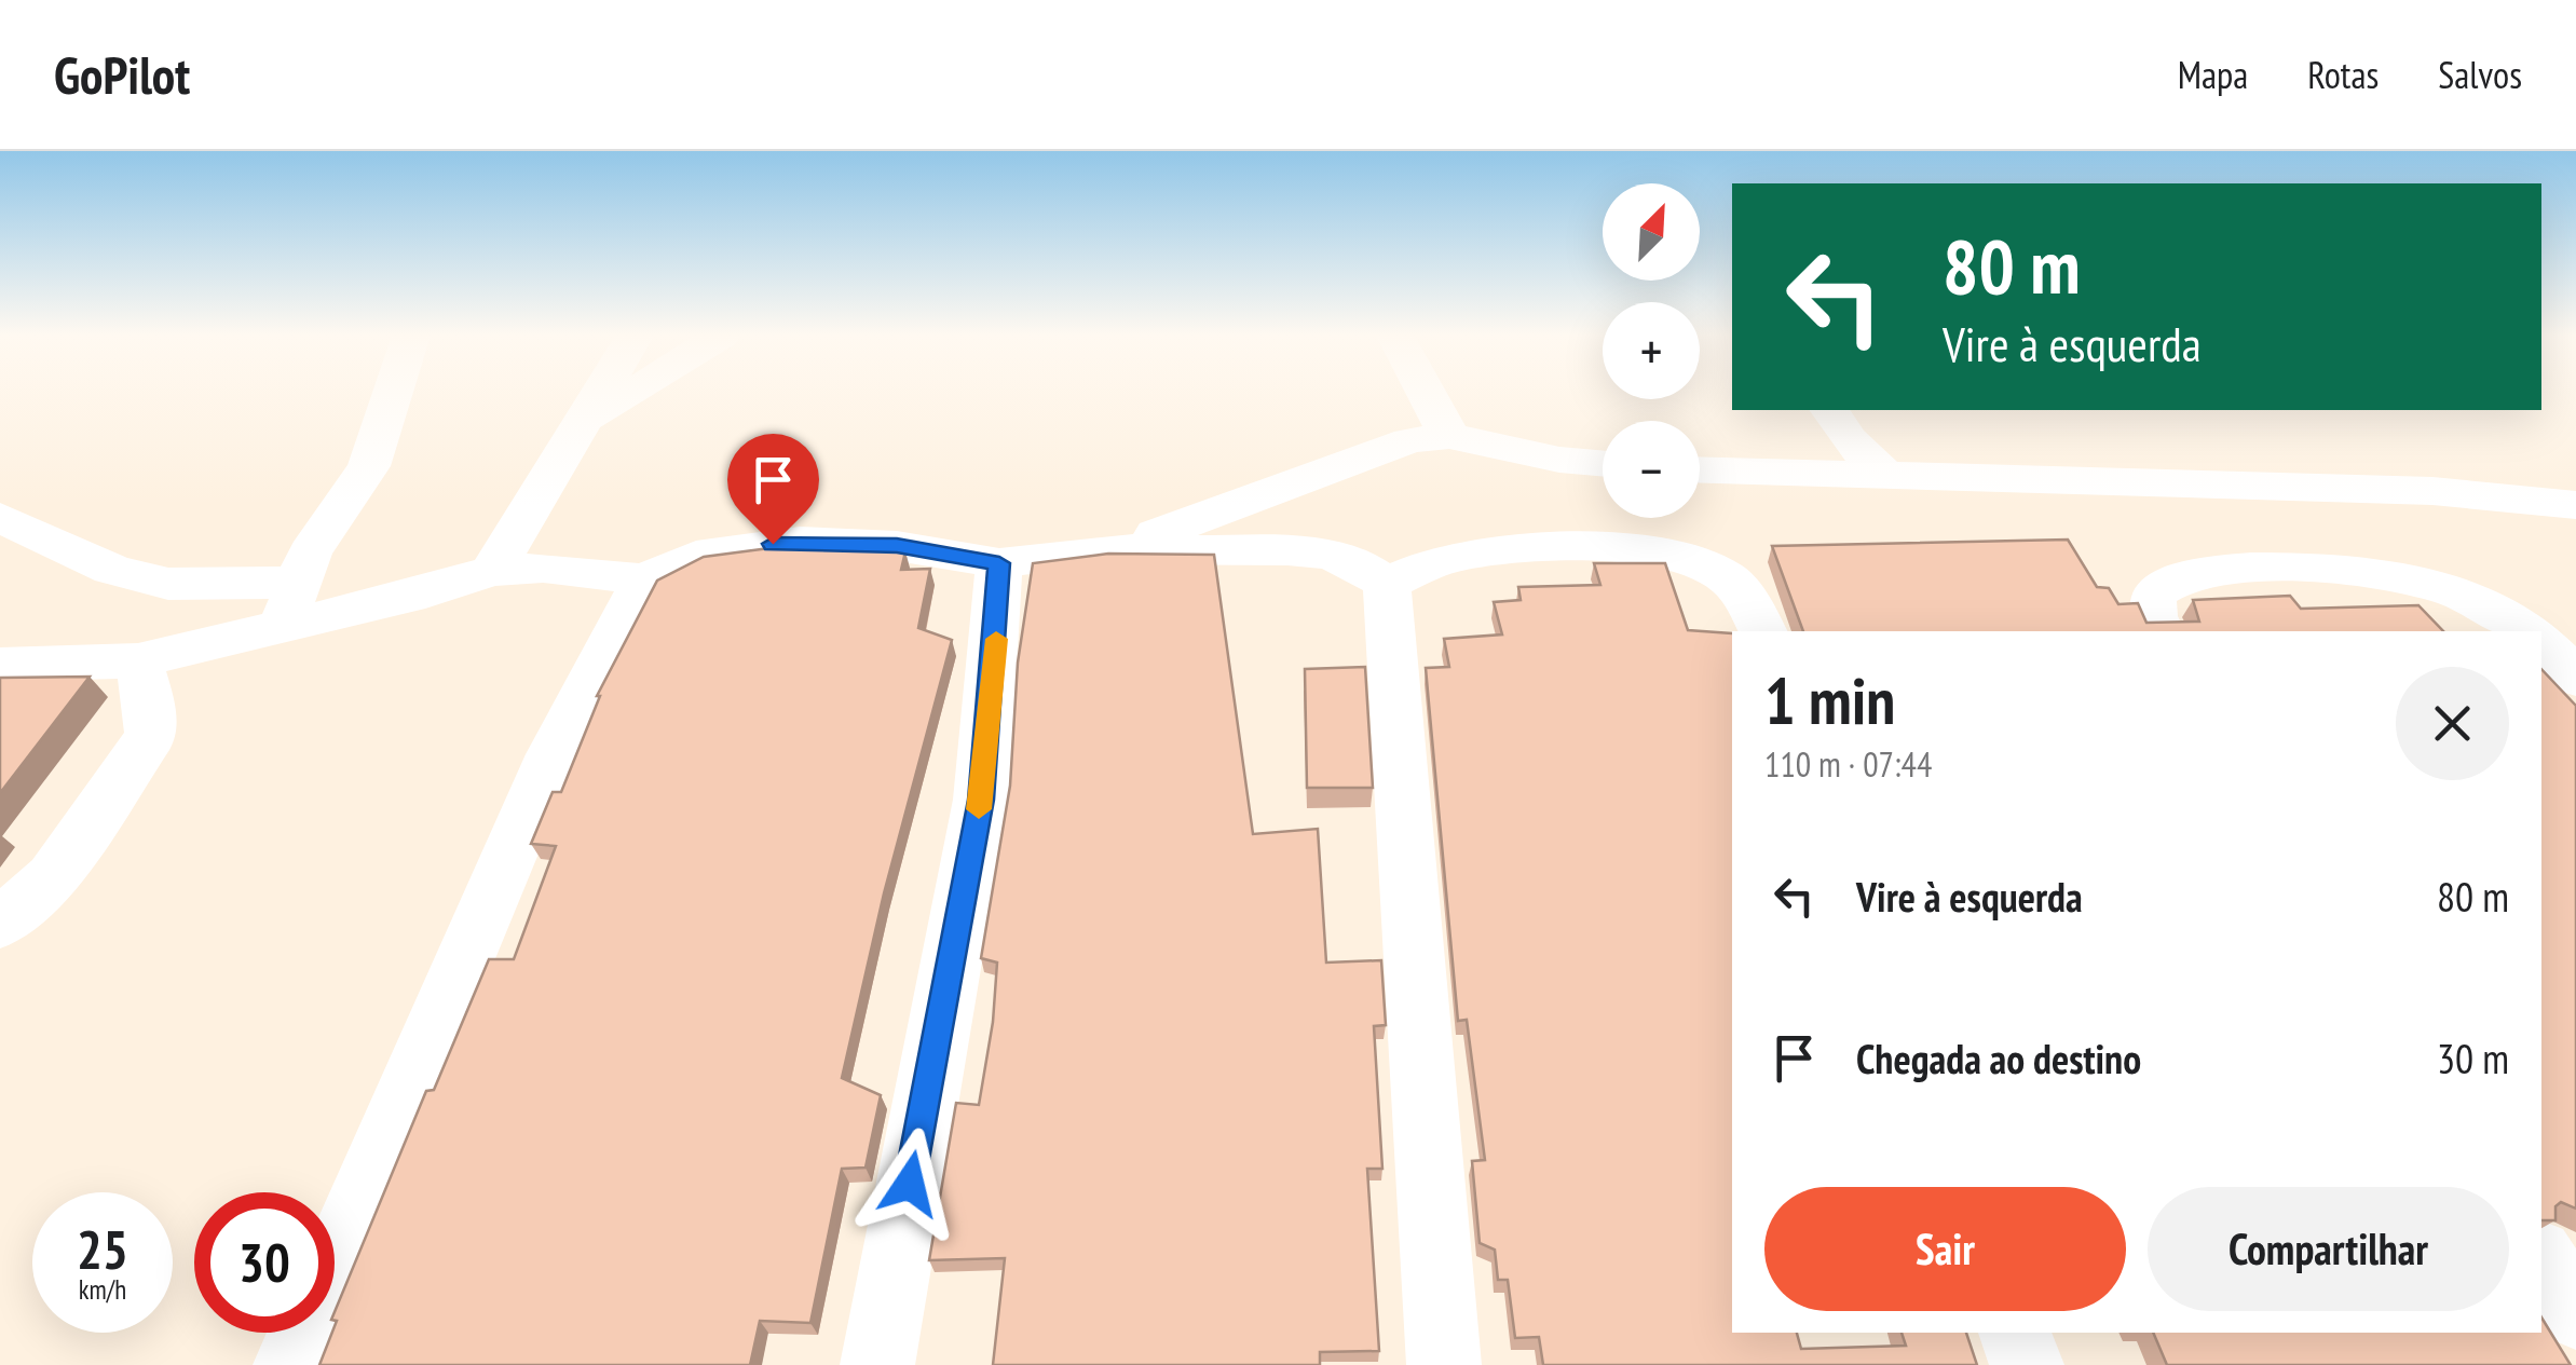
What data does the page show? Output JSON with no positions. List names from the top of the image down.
{
  "north": "top right",
  "page": {
    "header": "GoPilot",
    "nav": ["Mapa", "Rotas", "Salvos"],
    "map_buttons": ["+", "−"],
    "turn": ["80 m", "Vire à esquerda"],
    "heading": ["1 min", "110 m · 07:44"],
    "list": [
      {
        "name": "Vire à esquerda",
        "value": "80 m"
      },
      {
        "name": "Chegada ao destino",
        "value": "30 m"
      }
    ],
    "buttons": ["Sair", "Compartilhar"],
    "speed": "25 km/h",
    "limit": "30"
  }
}
